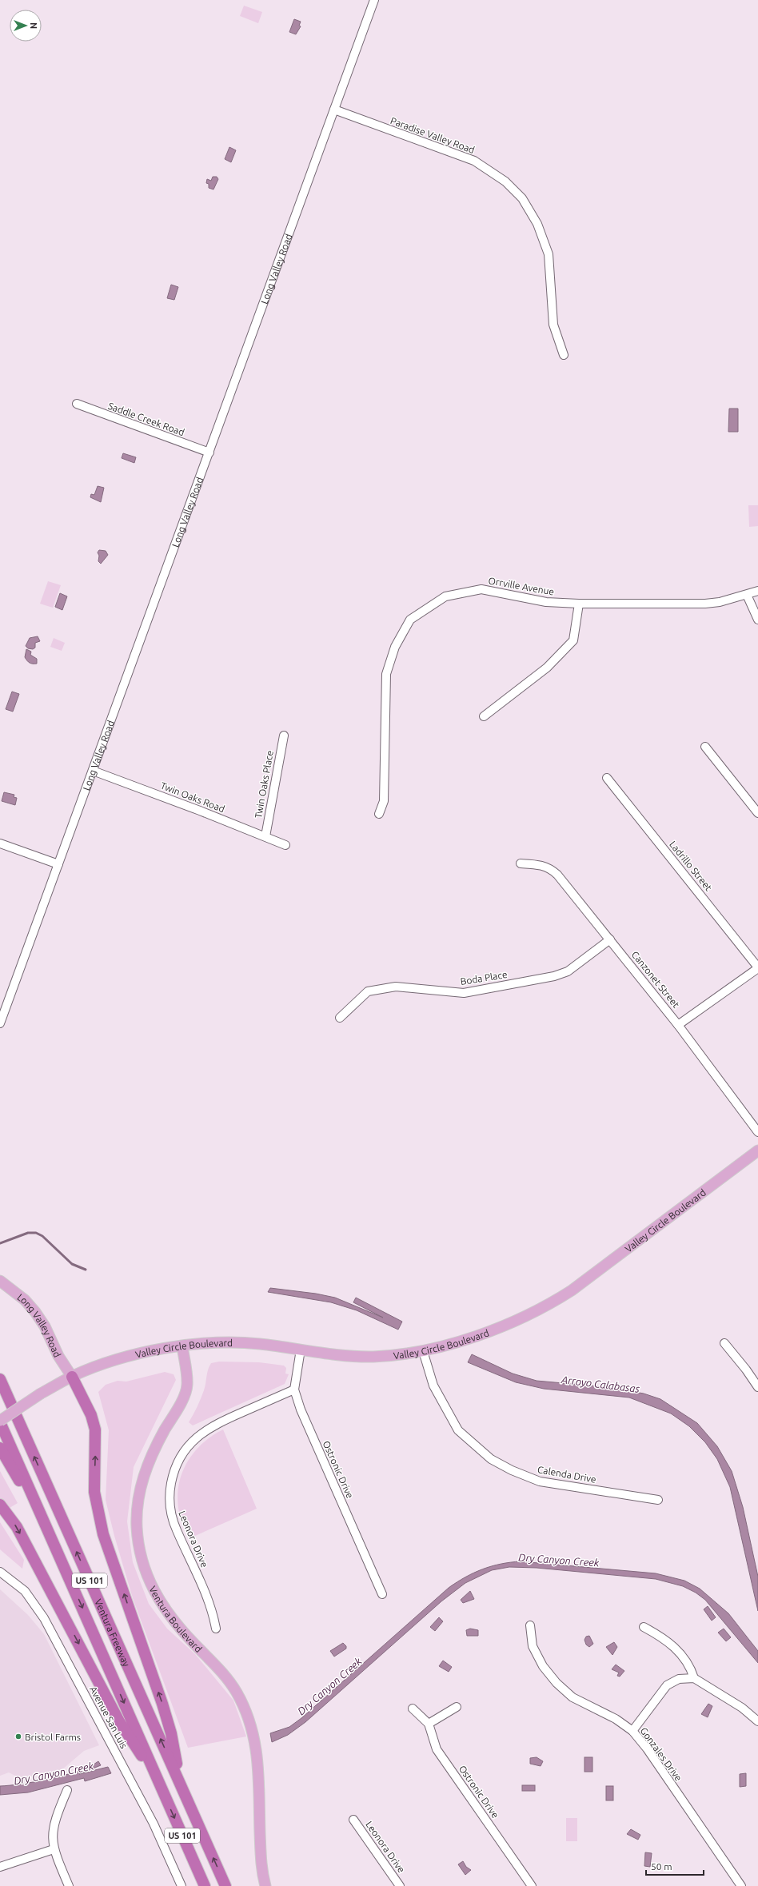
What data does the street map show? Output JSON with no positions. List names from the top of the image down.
{
  "streets": {
    "highway": ["US 101", "Ventura Freeway"],
    "main road": ["Long Valley Road", "Valley Circle Boulevard", "Ventura Boulevard"],
    "street": [
      "Paradise Valley Road",
      "Saddle Creek Road",
      "Orrville Avenue",
      "Twin Oaks Place",
      "Twin Oaks Road",
      "Ladrillo Street",
      "Boda Place",
      "Canzonet Street",
      "Ostronic Drive",
      "Calenda Drive",
      "Leonora Drive",
      "Avenue San Luis",
      "Gonzales Drive"
    ]
  },
  "crossings": [
    ["Paradise Valley Road", "Long Valley Road"],
    ["Long Valley Road", "Saddle Creek Road"],
    ["Long Valley Road", "Twin Oaks Road"],
    ["Long Valley Road", "Valley Circle Boulevard"],
    ["Twin Oaks Place", "Twin Oaks Road"],
    ["Boda Place", "Canzonet Street"],
    ["Valley Circle Boulevard", "Ostronic Drive"],
    ["Valley Circle Boulevard", "Calenda Drive"],
    ["Valley Circle Boulevard", "Ventura Boulevard"],
    ["Valley Circle Boulevard", "Ventura Freeway"],
    ["Ostronic Drive", "Leonora Drive"]
  ],
  "water": ["Arroyo Calabasas", "Dry Canyon Creek"],
  "places": ["Bristol Farms"],
  "scale_bar": "50 m",
  "north": "right"
}
